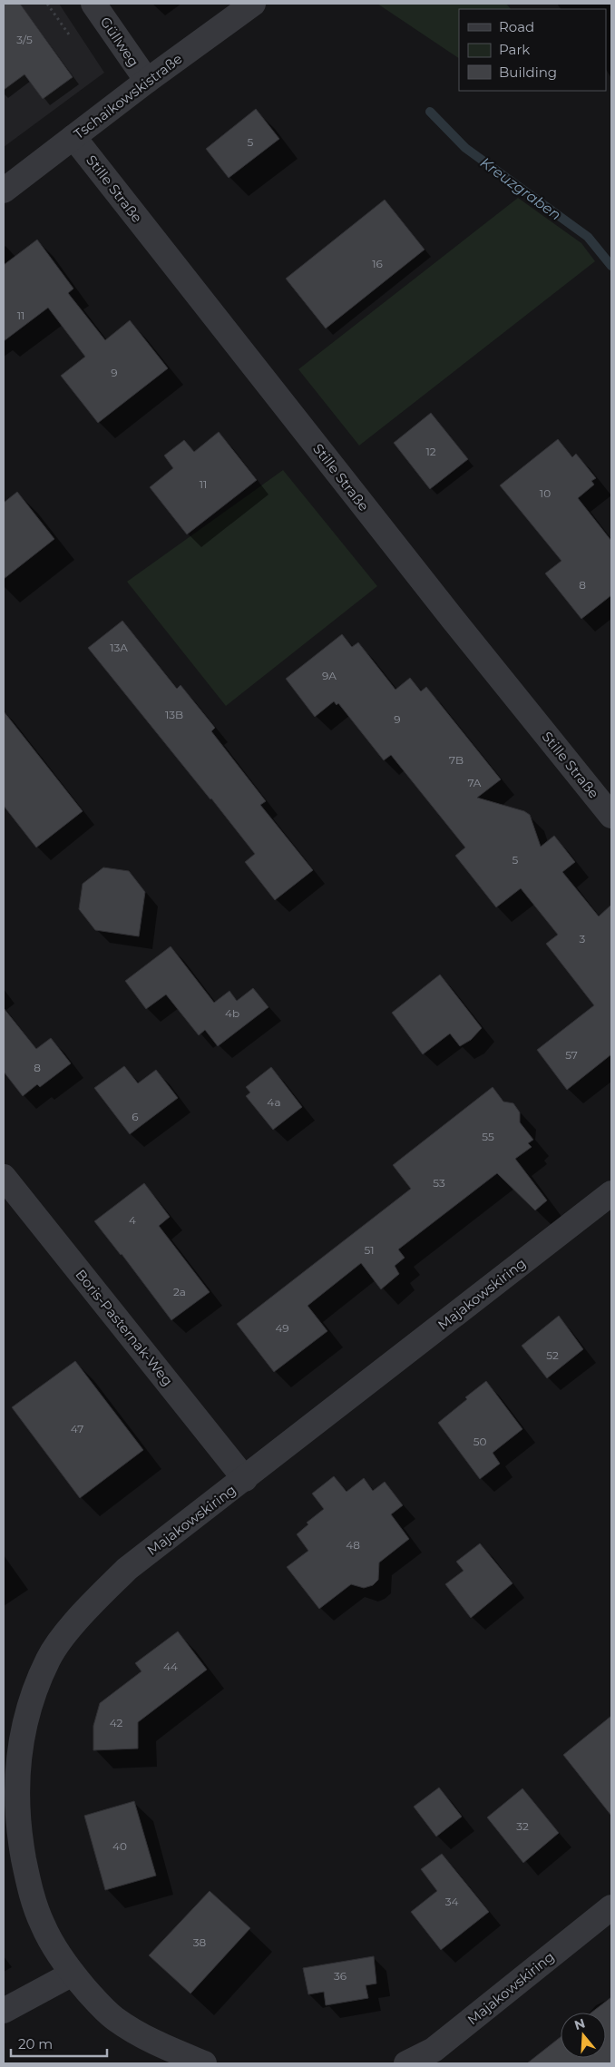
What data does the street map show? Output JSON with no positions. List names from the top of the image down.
{
  "streets": {
    "street": [
      "Güllweg",
      "Tschaikowskistraße",
      "Stille Straße",
      "Majakowskiring",
      "Boris-Pasternak-Weg"
    ]
  },
  "crossings": [
    ["Güllweg", "Tschaikowskistraße"],
    ["Tschaikowskistraße", "Stille Straße"],
    ["Majakowskiring", "Boris-Pasternak-Weg"]
  ],
  "water": ["Kreuzgraben"],
  "house_numbers": [
    "3/5",
    "5",
    "16",
    "11",
    "9",
    "12",
    "11",
    "10",
    "8",
    "13A",
    "9A",
    "13B",
    "9",
    "7B",
    "7A",
    "5",
    "3",
    "4b",
    "57",
    "8",
    "4a",
    "6",
    "55",
    "53",
    "4",
    "51",
    "2a",
    "49",
    "52",
    "47",
    "50",
    "48",
    "44",
    "42",
    "32",
    "40",
    "34",
    "38",
    "36"
  ],
  "legend": ["Road", "Park", "Building"],
  "scale_bar": "20 m",
  "north": "top"
}
